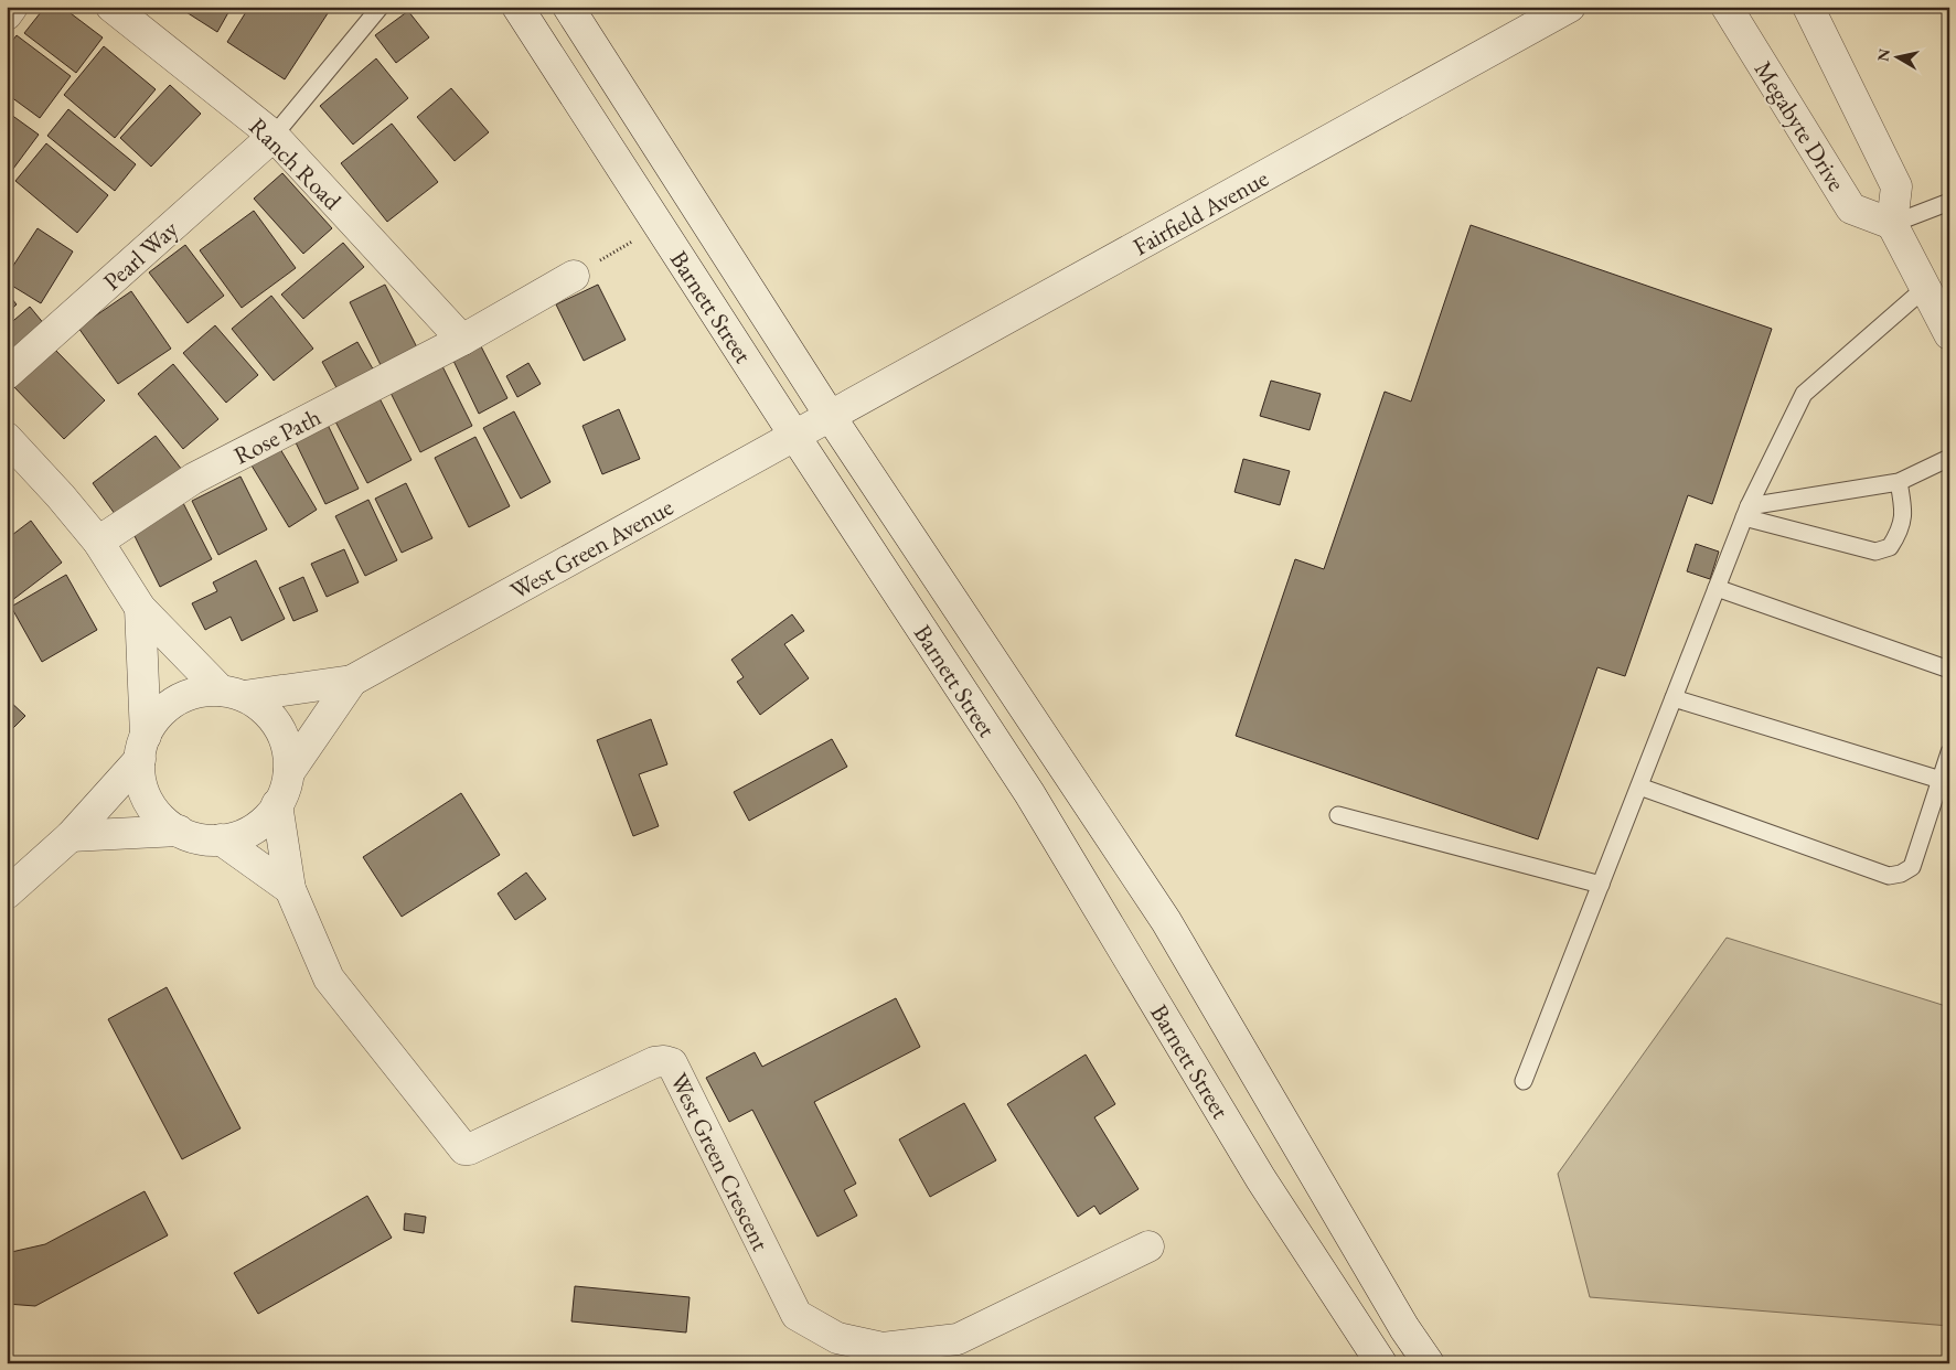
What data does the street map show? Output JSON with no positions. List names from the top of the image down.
{
  "streets": {
    "street": [
      "Megabyte Drive",
      "Ranch Road",
      "Fairfield Avenue",
      "Pearl Way",
      "Barnett Street",
      "Rose Path",
      "West Green Avenue",
      "West Green Crescent"
    ]
  },
  "crossings": [
    ["Ranch Road", "Pearl Way"],
    ["Ranch Road", "Rose Path"],
    ["Fairfield Avenue", "Barnett Street"],
    ["Fairfield Avenue", "West Green Avenue"],
    ["Barnett Street", "West Green Avenue"],
    ["West Green Avenue", "West Green Crescent"]
  ],
  "north": "left"
}
